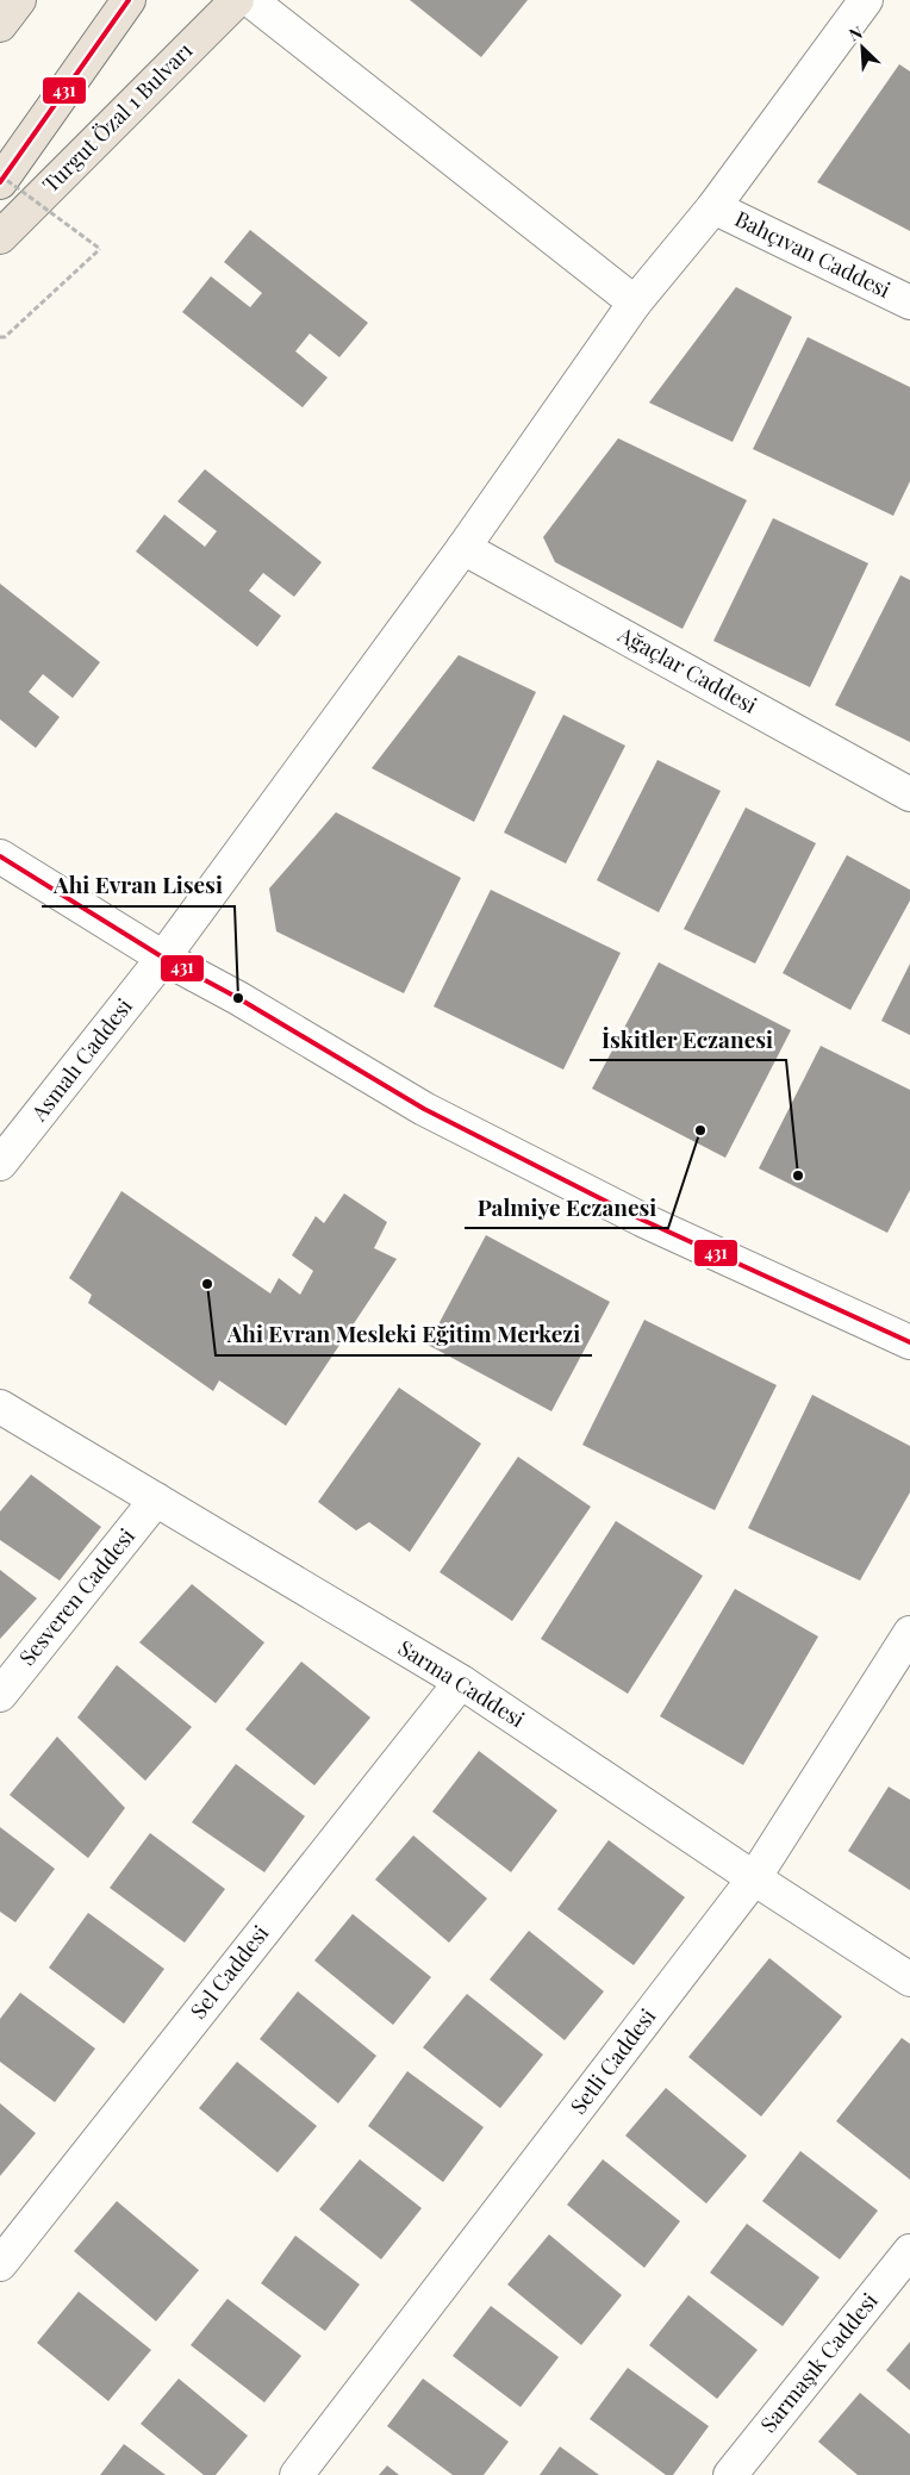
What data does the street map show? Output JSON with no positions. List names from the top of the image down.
{
  "streets": {
    "highway": ["Turgut Özal 1 Bulvarı"],
    "street": [
      "Bahçıvan Caddesi",
      "Ağaçlar Caddesi",
      "Asmalı Caddesi",
      "Sesveren Caddesi",
      "Sarma Caddesi",
      "Sel Caddesi",
      "Setli Caddesi",
      "Sarmaşık Caddesi"
    ]
  },
  "crossings": [
    ["Bahçıvan Caddesi", "Asmalı Caddesi"],
    ["Ağaçlar Caddesi", "Asmalı Caddesi"],
    ["Sesveren Caddesi", "Sarma Caddesi"],
    ["Sarma Caddesi", "Sel Caddesi"],
    ["Sarma Caddesi", "Setli Caddesi"]
  ],
  "places": [
    "Ahi Evran Lisesi",
    "Palmiye Eczanesi",
    "İskitler Eczanesi",
    "Ahi Evran Mesleki Eğitim Merkezi"
  ],
  "lines": ["transit line 431"],
  "north": "top left"
}
